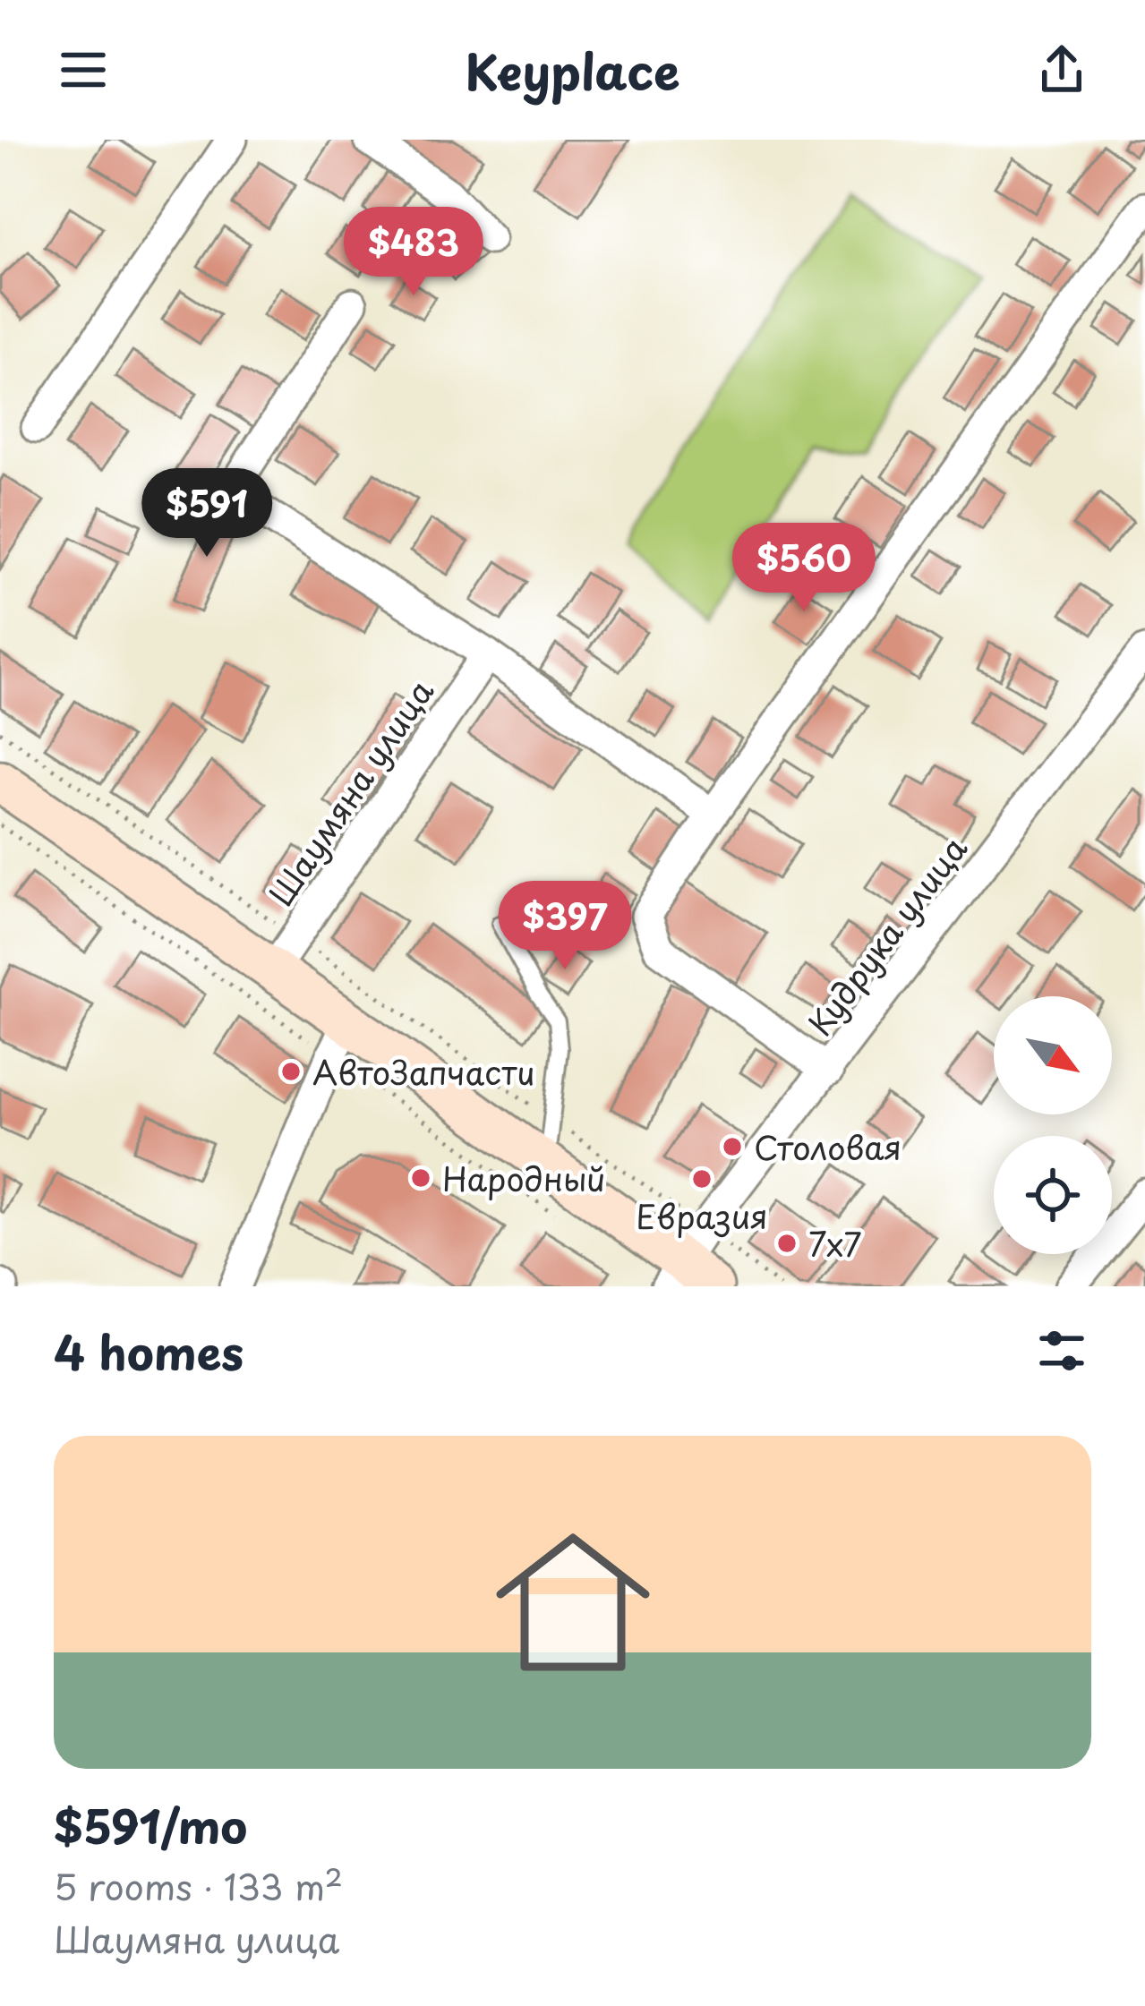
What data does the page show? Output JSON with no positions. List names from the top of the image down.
{
  "streets": {
    "street": ["Шаумяна улица", "Кудрука улица"]
  },
  "places": [
    "АвтоЗапчасти",
    "Столовая",
    "Народный",
    "Евразия",
    "7x7"
  ],
  "north": "bottom right",
  "page": {
    "header": "Keyplace",
    "price": [
      "$483",
      "$591",
      "$560",
      "$397"
    ],
    "heading": "4 homes",
    "list": [
      {
        "name": "$591/mo",
        "note": "5 rooms · 133 m² · Шаумяна улица"
      }
    ]
  }
}
